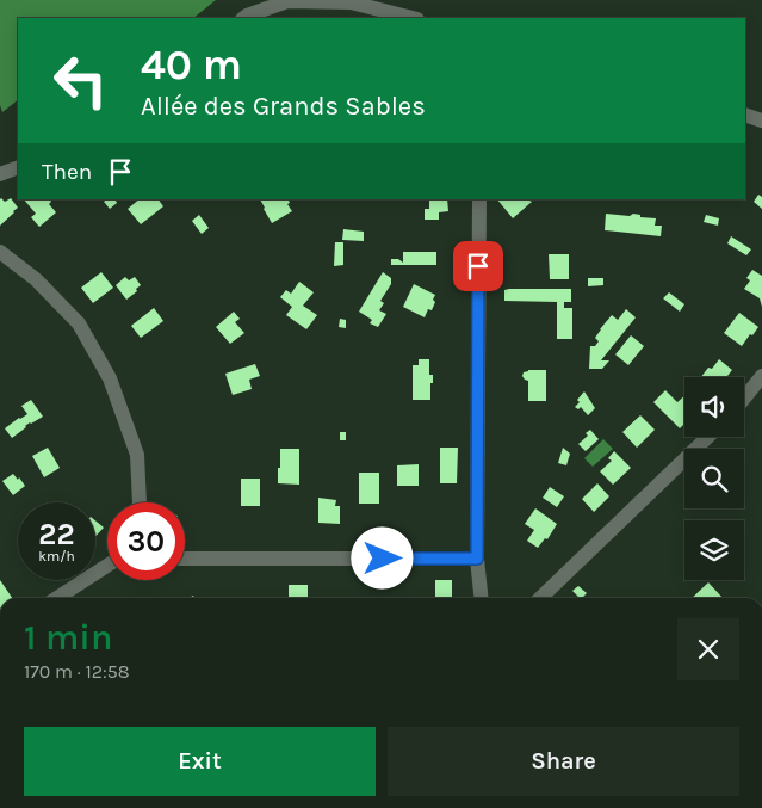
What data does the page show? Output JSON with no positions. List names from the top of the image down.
{
  "page": {
    "turn": ["40 m", "Allée des Grands Sables"],
    "then": "Then",
    "speed": "22 km/h",
    "limit": "30",
    "heading": ["1 min", "170 m · 12:58"],
    "buttons": ["Exit", "Share"]
  }
}
